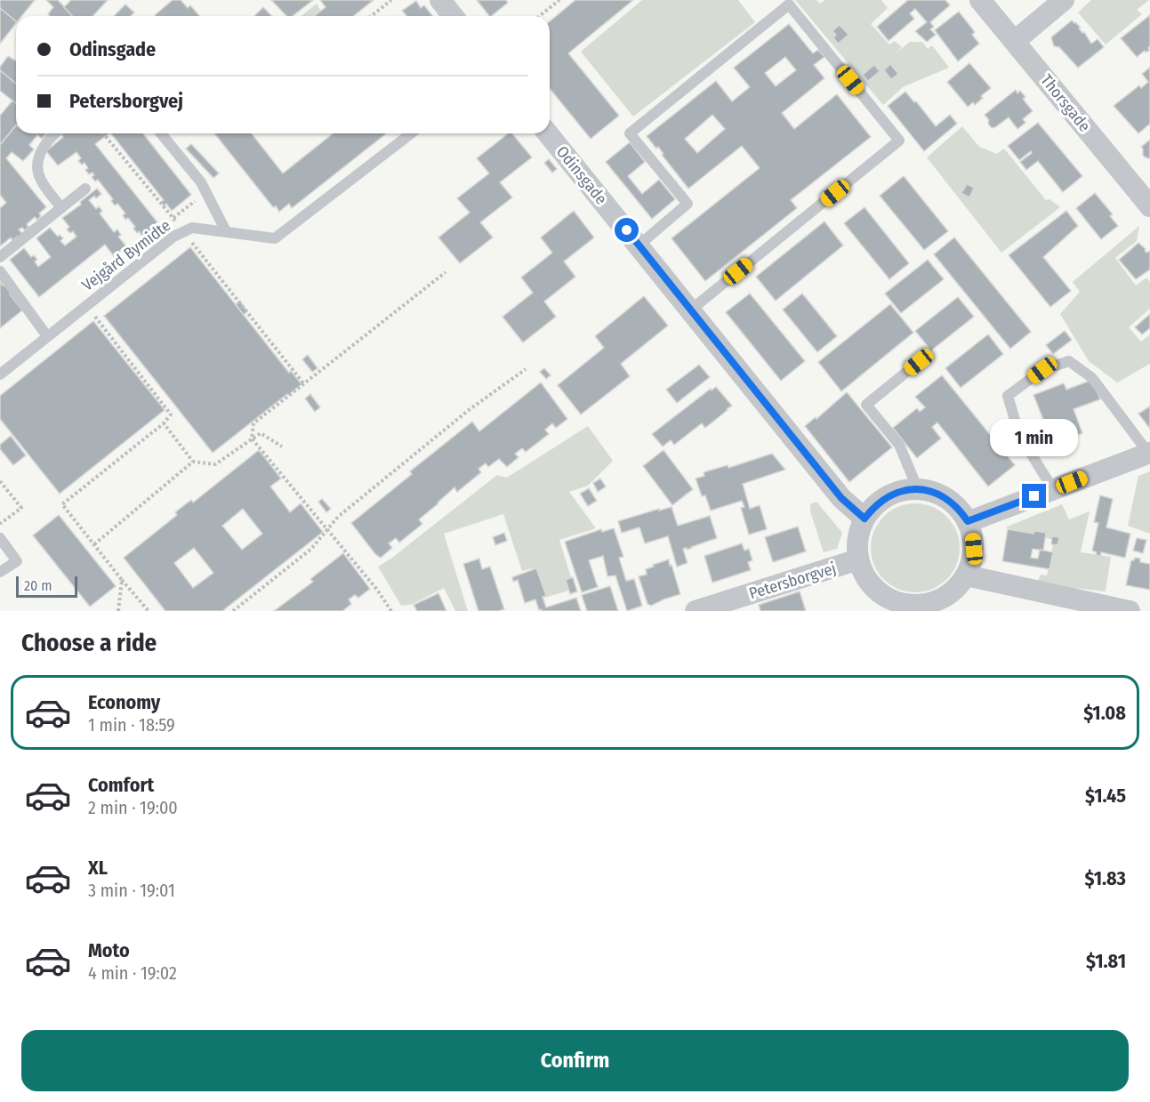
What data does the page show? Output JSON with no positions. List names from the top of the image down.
{
  "streets": {
    "street": ["Thorsgade", "Odinsgade", "Petersborgvej"],
    "lane": ["Vejgård Bymidte"]
  },
  "crossings": [
    ["Odinsgade", "Petersborgvej"]
  ],
  "scale_bar": "20 m",
  "page": {
    "banner": ["Odinsgade", "Petersborgvej"],
    "bubble": "1 min",
    "scale": "20 m",
    "heading": "Choose a ride",
    "list": [
      {
        "name": "Economy",
        "note": "1 min · 18:59",
        "value": "$1.08"
      },
      {
        "name": "Comfort",
        "note": "2 min · 19:00",
        "value": "$1.45"
      },
      {
        "name": "XL",
        "note": "3 min · 19:01",
        "value": "$1.83"
      },
      {
        "name": "Moto",
        "note": "4 min · 19:02",
        "value": "$1.81"
      }
    ],
    "buttons": "Confirm"
  }
}
